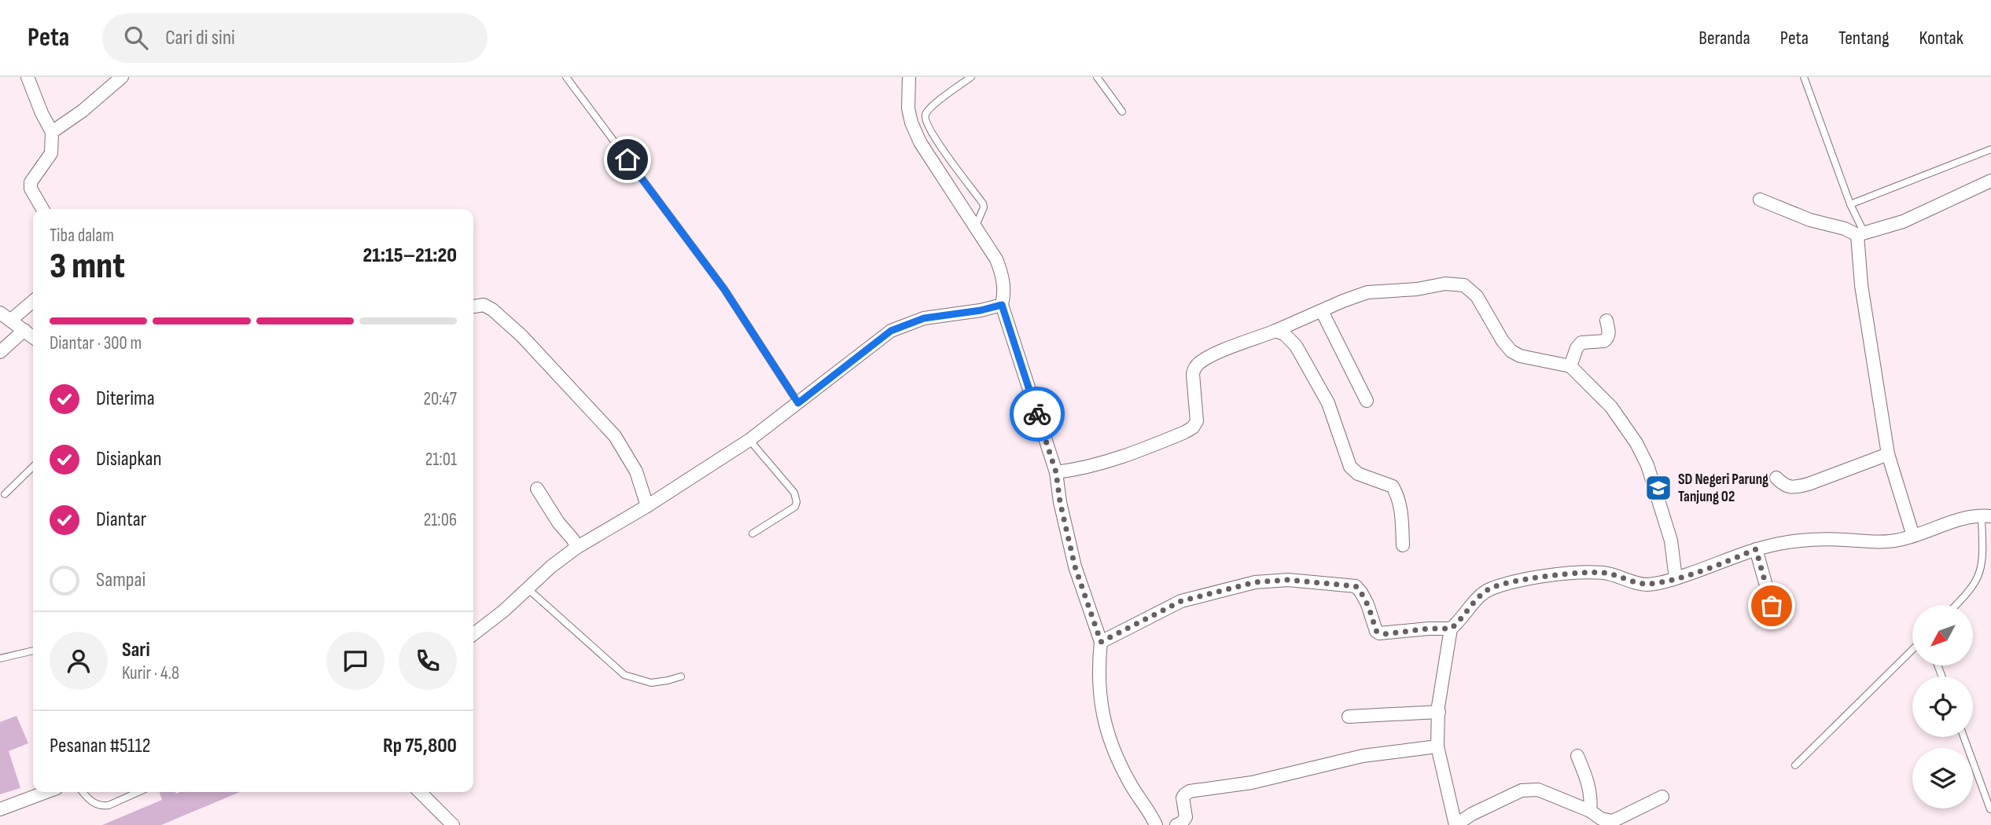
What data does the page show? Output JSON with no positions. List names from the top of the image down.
{
  "places": {
    "school or university": ["SD Negeri Parung Tanjung 02"]
  },
  "north": "bottom left",
  "page": {
    "header": "Peta",
    "search": "Cari di sini",
    "nav": [
      "Beranda",
      "Peta",
      "Tentang",
      "Kontak"
    ],
    "heading": ["3 mnt", "Tiba dalam", "21:15–21:20"],
    "panel": [
      "Sari",
      "Kurir · 4.8",
      "Pesanan #5112",
      "Rp 75,800"
    ],
    "bar": "Diantar · 300 m",
    "list": [
      ["Diterima", "20:47"],
      ["Disiapkan", "21:01"],
      ["Diantar", "21:06"],
      "Sampai"
    ]
  }
}
